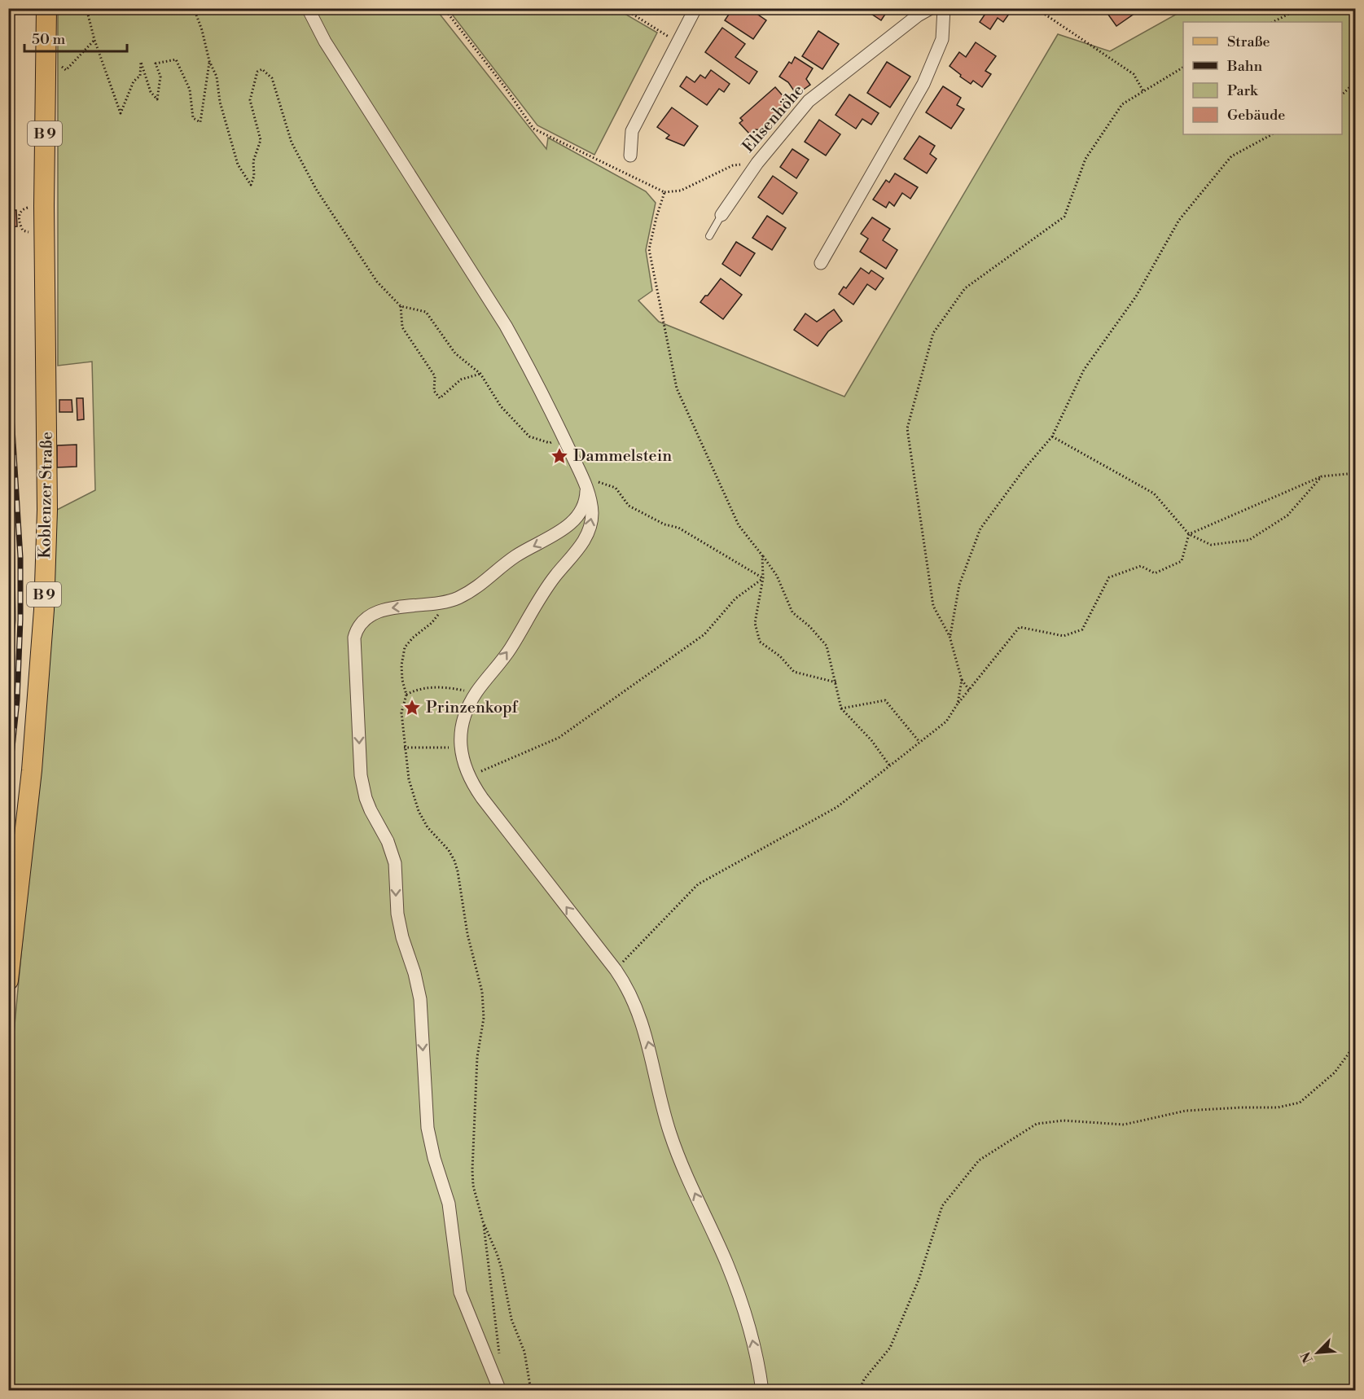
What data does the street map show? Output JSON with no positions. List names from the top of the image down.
{
  "streets": {
    "main road": ["B 9", "Koblenzer Straße"],
    "street": ["Elisenhöhe"]
  },
  "places": {
    "place": ["Dammelstein", "Prinzenkopf"]
  },
  "legend": [
    "Straße",
    "Bahn",
    "Park",
    "Gebäude"
  ],
  "scale_bar": "50 m",
  "north": "bottom left"
}
